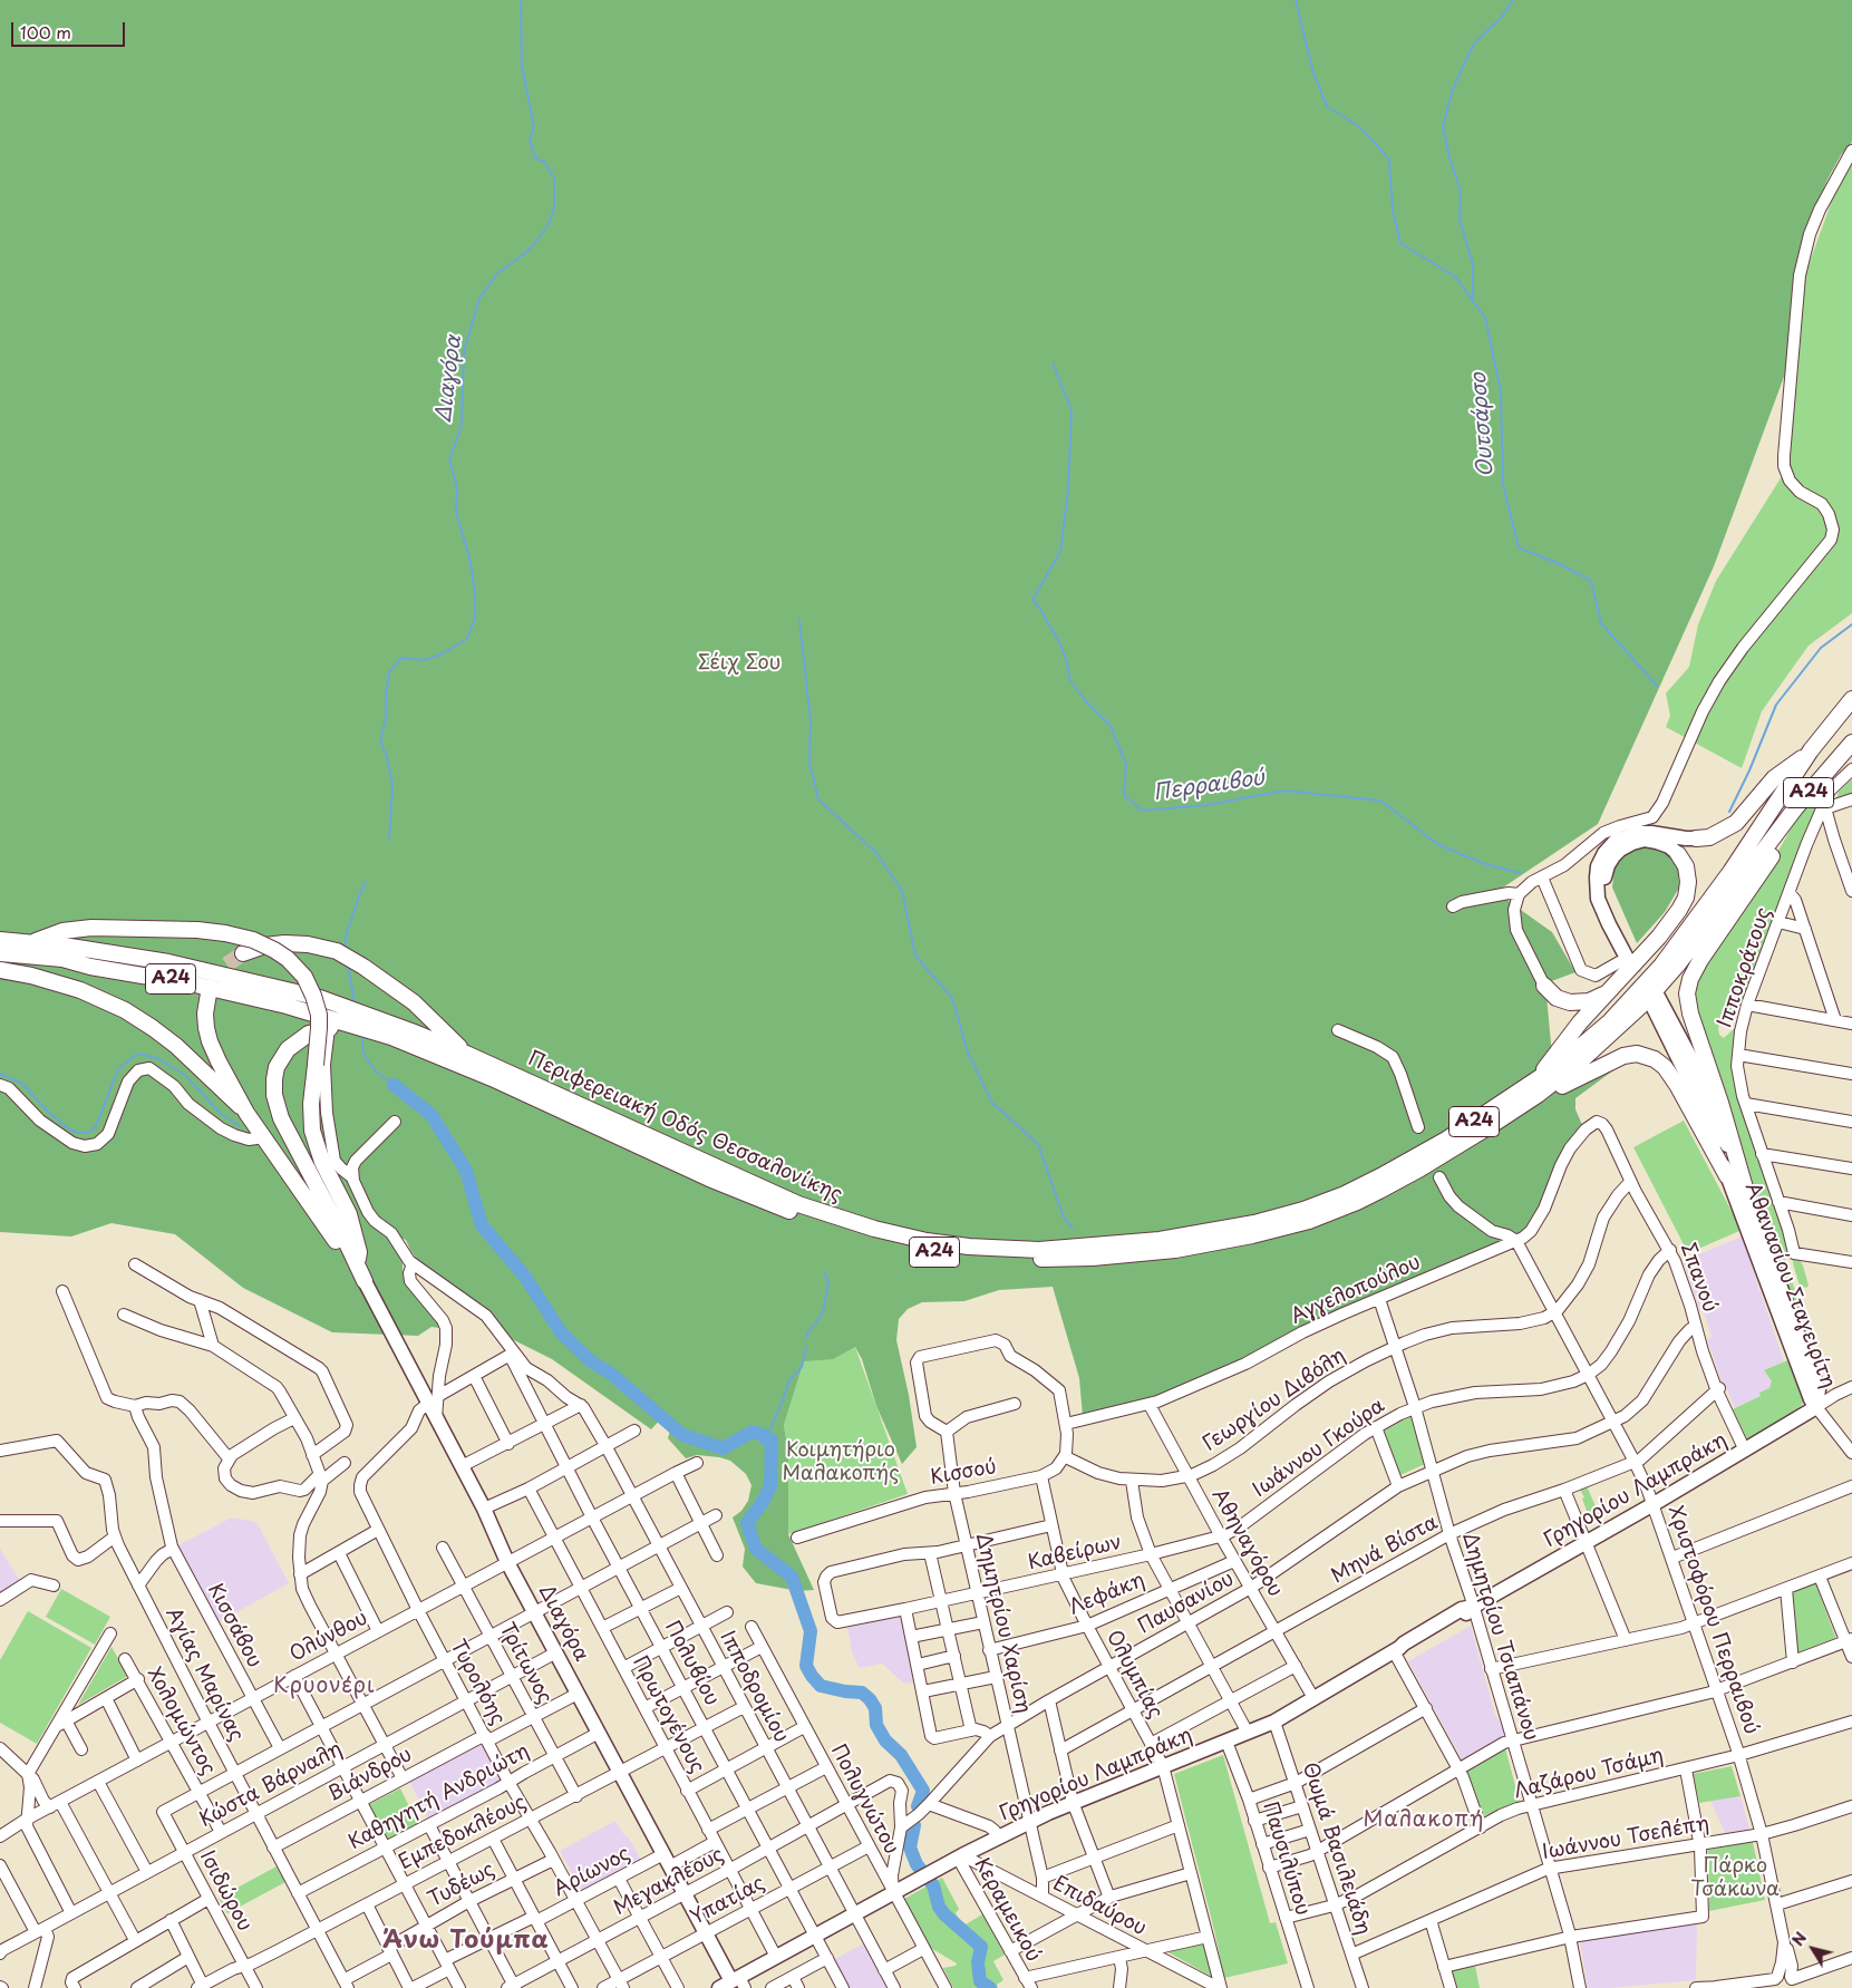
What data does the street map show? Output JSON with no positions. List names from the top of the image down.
{
  "streets": {
    "highway": ["Α24", "Περιφερειακή Οδός Θεσσαλονίκης"],
    "main road": ["Αθανασίου Σταγειρίτη", "Γρηγορίου Λαμπράκη", "Διαγόρα"],
    "street": [
      "Ιπποκράτους",
      "Σπανού",
      "Αγγελοπούλου",
      "Γεωργίου Διβόλη",
      "Ιωάννου Γκούρα",
      "Κισσού",
      "Αθηναγόρου",
      "Μηνά Βίστα",
      "Καβείρων",
      "Λεφάκη",
      "Παυσανίου",
      "Χριστοφόρου Περραιβού",
      "Δημητρίου Χαρίση",
      "Κισσάβου",
      "Ολύνθου",
      "Δημητρίου Τσιαπάνου",
      "Τρίτωνος",
      "Πολυβίου",
      "Αγίας Μαρίνας",
      "Ολυμπίας",
      "Τυρολόης",
      "Ιπποδρομίου",
      "Πρωτογένους",
      "Χολομώντος",
      "Λαζάρου Τσάμη",
      "Βιάνδρου",
      "Κώστα Βάρναλη",
      "Καθηγητή Ανδριώτη",
      "Πολυγνώτου",
      "Εμπεδοκλέους",
      "Ιωάννου Τσελέπη",
      "Θωμά Βασιλειάδη",
      "Παυσιλύπου",
      "Αρίωνος",
      "Μεγακλέους",
      "Τυδέως",
      "Ισιδώρου",
      "Υπατίας",
      "Επιδαύρου",
      "Κεραμεικού"
    ]
  },
  "crossings": [
    ["Σπανού", "Αγγελοπούλου"],
    ["Σπανού", "Ιωάννου Γκούρα"],
    ["Σπανού", "Γρηγορίου Λαμπράκη"],
    ["Σπανού", "Μηνά Βίστα"],
    ["Σπανού", "Παυσανίου"],
    ["Αθανασίου Σταγειρίτη", "Γρηγορίου Λαμπράκη"],
    ["Αγγελοπούλου", "Αθηναγόρου"],
    ["Αγγελοπούλου", "Χριστοφόρου Περραιβού"],
    ["Αγγελοπούλου", "Δημητρίου Τσιαπάνου"],
    ["Γεωργίου Διβόλη", "Κισσού"],
    ["Γεωργίου Διβόλη", "Αθηναγόρου"],
    ["Γεωργίου Διβόλη", "Χριστοφόρου Περραιβού"],
    ["Γεωργίου Διβόλη", "Δημητρίου Τσιαπάνου"],
    ["Ιωάννου Γκούρα", "Αθηναγόρου"],
    ["Ιωάννου Γκούρα", "Καβείρων"],
    ["Ιωάννου Γκούρα", "Χριστοφόρου Περραιβού"],
    ["Ιωάννου Γκούρα", "Δημητρίου Τσιαπάνου"],
    ["Κισσού", "Δημητρίου Χαρίση"],
    ["Κισσού", "Ολυμπίας"],
    ["Γρηγορίου Λαμπράκη", "Αθηναγόρου"],
    ["Γρηγορίου Λαμπράκη", "Χριστοφόρου Περραιβού"],
    ["Γρηγορίου Λαμπράκη", "Διαγόρα"],
    ["Γρηγορίου Λαμπράκη", "Δημητρίου Χαρίση"],
    ["Γρηγορίου Λαμπράκη", "Δημητρίου Τσιαπάνου"],
    ["Γρηγορίου Λαμπράκη", "Πολυβίου"],
    ["Γρηγορίου Λαμπράκη", "Ολυμπίας"],
    ["Γρηγορίου Λαμπράκη", "Ιπποδρομίου"],
    ["Γρηγορίου Λαμπράκη", "Πρωτογένους"],
    ["Γρηγορίου Λαμπράκη", "Πολυγνώτου"],
    ["Γρηγορίου Λαμπράκη", "Θωμά Βασιλειάδη"],
    ["Γρηγορίου Λαμπράκη", "Παυσιλύπου"],
    ["Γρηγορίου Λαμπράκη", "Επιδαύρου"],
    ["Γρηγορίου Λαμπράκη", "Κεραμεικού"],
    ["Αθηναγόρου", "Μηνά Βίστα"],
    ["Αθηναγόρου", "Καβείρων"],
    ["Αθηναγόρου", "Λεφάκη"],
    ["Αθηναγόρου", "Παυσανίου"],
    ["Μηνά Βίστα", "Χριστοφόρου Περραιβού"],
    ["Μηνά Βίστα", "Δημητρίου Τσιαπάνου"],
    ["Μηνά Βίστα", "Ολυμπίας"],
    ["Καβείρων", "Δημητρίου Χαρίση"],
    ["Καβείρων", "Ολυμπίας"],
    ["Λεφάκη", "Δημητρίου Χαρίση"],
    ["Λεφάκη", "Ολυμπίας"],
    ["Παυσανίου", "Χριστοφόρου Περραιβού"],
    ["Παυσανίου", "Δημητρίου Χαρίση"],
    ["Παυσανίου", "Δημητρίου Τσιαπάνου"],
    ["Παυσανίου", "Ολυμπίας"],
    ["Παυσανίου", "Μεγακλέους"],
    ["Χριστοφόρου Περραιβού", "Λαζάρου Τσάμη"],
    ["Χριστοφόρου Περραιβού", "Ιωάννου Τσελέπη"],
    ["Διαγόρα", "Ολύνθου"],
    ["Διαγόρα", "Τυρολόης"],
    ["Διαγόρα", "Βιάνδρου"],
    ["Διαγόρα", "Κώστα Βάρναλη"],
    ["Διαγόρα", "Καθηγητή Ανδριώτη"],
    ["Διαγόρα", "Εμπεδοκλέους"],
    ["Διαγόρα", "Αρίωνος"],
    ["Διαγόρα", "Μεγακλέους"],
    ["Διαγόρα", "Υπατίας"],
    ["Δημητρίου Χαρίση", "Επιδαύρου"],
    ["Κισσάβου", "Ολύνθου"],
    ["Ολύνθου", "Τρίτωνος"],
    ["Ολύνθου", "Πολυβίου"],
    ["Ολύνθου", "Αγίας Μαρίνας"],
    ["Ολύνθου", "Τυρολόης"],
    ["Ολύνθου", "Ιπποδρομίου"],
    ["Ολύνθου", "Πρωτογένους"],
    ["Ολύνθου", "Χολομώντος"],
    ["Δημητρίου Τσιαπάνου", "Λαζάρου Τσάμη"],
    ["Δημητρίου Τσιαπάνου", "Ιωάννου Τσελέπη"],
    ["Τρίτωνος", "Βιάνδρου"],
    ["Τρίτωνος", "Κώστα Βάρναλη"],
    ["Τρίτωνος", "Καθηγητή Ανδριώτη"],
    ["Τρίτωνος", "Εμπεδοκλέους"],
    ["Πολυβίου", "Εμπεδοκλέους"],
    ["Πολυβίου", "Μεγακλέους"],
    ["Πολυβίου", "Υπατίας"],
    ["Αγίας Μαρίνας", "Βιάνδρου"],
    ["Αγίας Μαρίνας", "Κώστα Βάρναλη"],
    ["Αγίας Μαρίνας", "Καθηγητή Ανδριώτη"],
    ["Αγίας Μαρίνας", "Εμπεδοκλέους"],
    ["Αγίας Μαρίνας", "Τυδέως"],
    ["Ολυμπίας", "Επιδαύρου"],
    ["Τυρολόης", "Βιάνδρου"],
    ["Τυρολόης", "Κώστα Βάρναλη"],
    ["Τυρολόης", "Καθηγητή Ανδριώτη"],
    ["Τυρολόης", "Εμπεδοκλέους"],
    ["Τυρολόης", "Αρίωνος"],
    ["Τυρολόης", "Μεγακλέους"],
    ["Τυρολόης", "Τυδέως"],
    ["Τυρολόης", "Υπατίας"],
    ["Ιπποδρομίου", "Εμπεδοκλέους"],
    ["Ιπποδρομίου", "Μεγακλέους"],
    ["Ιπποδρομίου", "Υπατίας"],
    ["Πρωτογένους", "Εμπεδοκλέους"],
    ["Πρωτογένους", "Αρίωνος"],
    ["Πρωτογένους", "Μεγακλέους"],
    ["Πρωτογένους", "Υπατίας"],
    ["Χολομώντος", "Κώστα Βάρναλη"],
    ["Χολομώντος", "Ισιδώρου"],
    ["Λαζάρου Τσάμη", "Θωμά Βασιλειάδη"],
    ["Λαζάρου Τσάμη", "Παυσιλύπου"],
    ["Κώστα Βάρναλη", "Ισιδώρου"],
    ["Πολυγνώτου", "Μεγακλέους"],
    ["Πολυγνώτου", "Υπατίας"],
    ["Εμπεδοκλέους", "Ισιδώρου"],
    ["Ιωάννου Τσελέπη", "Θωμά Βασιλειάδη"],
    ["Επιδαύρου", "Κεραμεικού"]
  ],
  "districts": ["Κρυονέρι", "Μαλακοπή", "Άνω Τούμπα"],
  "water": ["Διαγόρα", "Ουτσάρσο", "Περραιβού"],
  "parks": ["Σέιχ Σου", "Κοιμητήριο Μαλακοπής", "Πάρκο Τσάκωνα"],
  "scale_bar": "100 m",
  "north": "top left"
}
